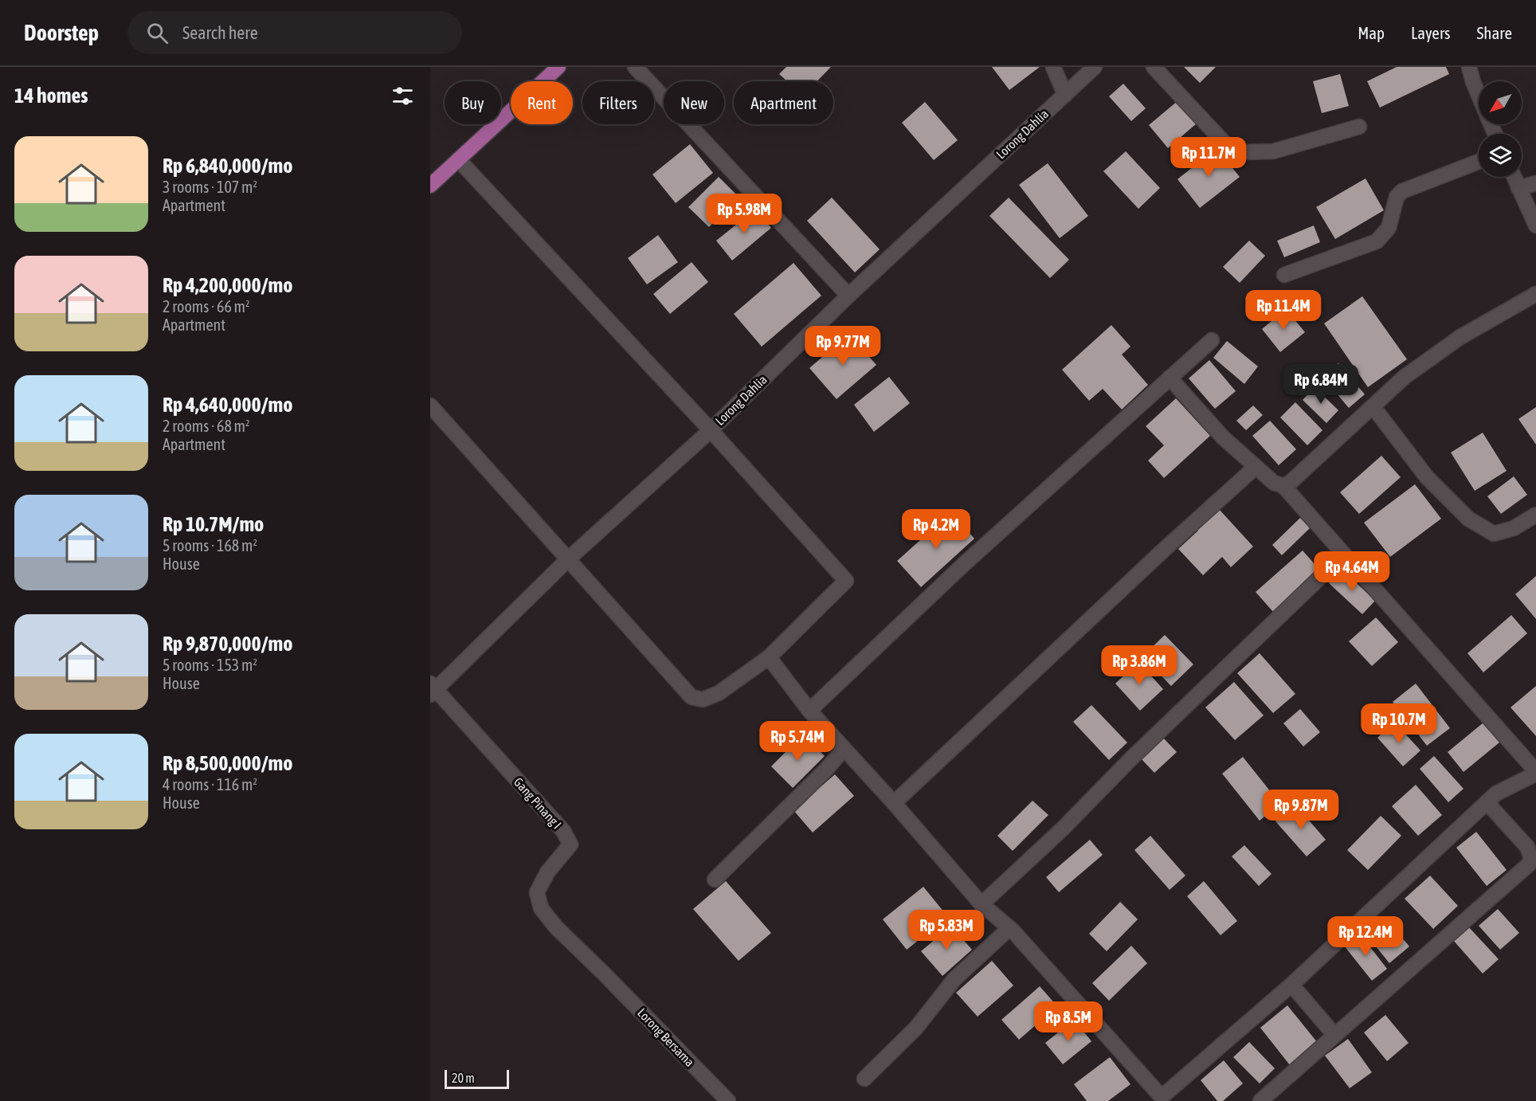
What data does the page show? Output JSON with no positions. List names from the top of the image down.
{
  "streets": {
    "street": ["Lorong Dahlia", "Gang Pinang I", "Lorong Bersama"]
  },
  "crossings": [
    ["Lorong Dahlia", "Gang Pinang I"],
    ["Gang Pinang I", "Lorong Bersama"]
  ],
  "scale_bar": "20 m",
  "north": "bottom left",
  "page": {
    "header": "Doorstep",
    "search": "Search here",
    "nav": ["Map", "Layers", "Share"],
    "heading": "14 homes",
    "chip": [
      "Buy",
      "Rent",
      "Filters",
      "New",
      "Apartment"
    ],
    "list": [
      {
        "name": "Rp 6,840,000/mo",
        "note": "3 rooms · 107 m² · Apartment"
      },
      {
        "name": "Rp 4,200,000/mo",
        "note": "2 rooms · 66 m² · Apartment"
      },
      {
        "name": "Rp 4,640,000/mo",
        "note": "2 rooms · 68 m² · Apartment"
      },
      {
        "name": "Rp 10.7M/mo",
        "note": "5 rooms · 168 m² · House"
      },
      {
        "name": "Rp 9,870,000/mo",
        "note": "5 rooms · 153 m² · House"
      },
      {
        "name": "Rp 8,500,000/mo",
        "note": "4 rooms · 116 m² · House"
      }
    ],
    "price": [
      "Rp 11.7M",
      "Rp 5.98M",
      "Rp 11.4M",
      "Rp 9.77M",
      "Rp 6.84M",
      "Rp 4.2M",
      "Rp 4.64M",
      "Rp 3.86M",
      "Rp 10.7M",
      "Rp 5.74M",
      "Rp 9.87M",
      "Rp 5.83M",
      "Rp 12.4M",
      "Rp 8.5M"
    ],
    "scale": "20 m"
  }
}
